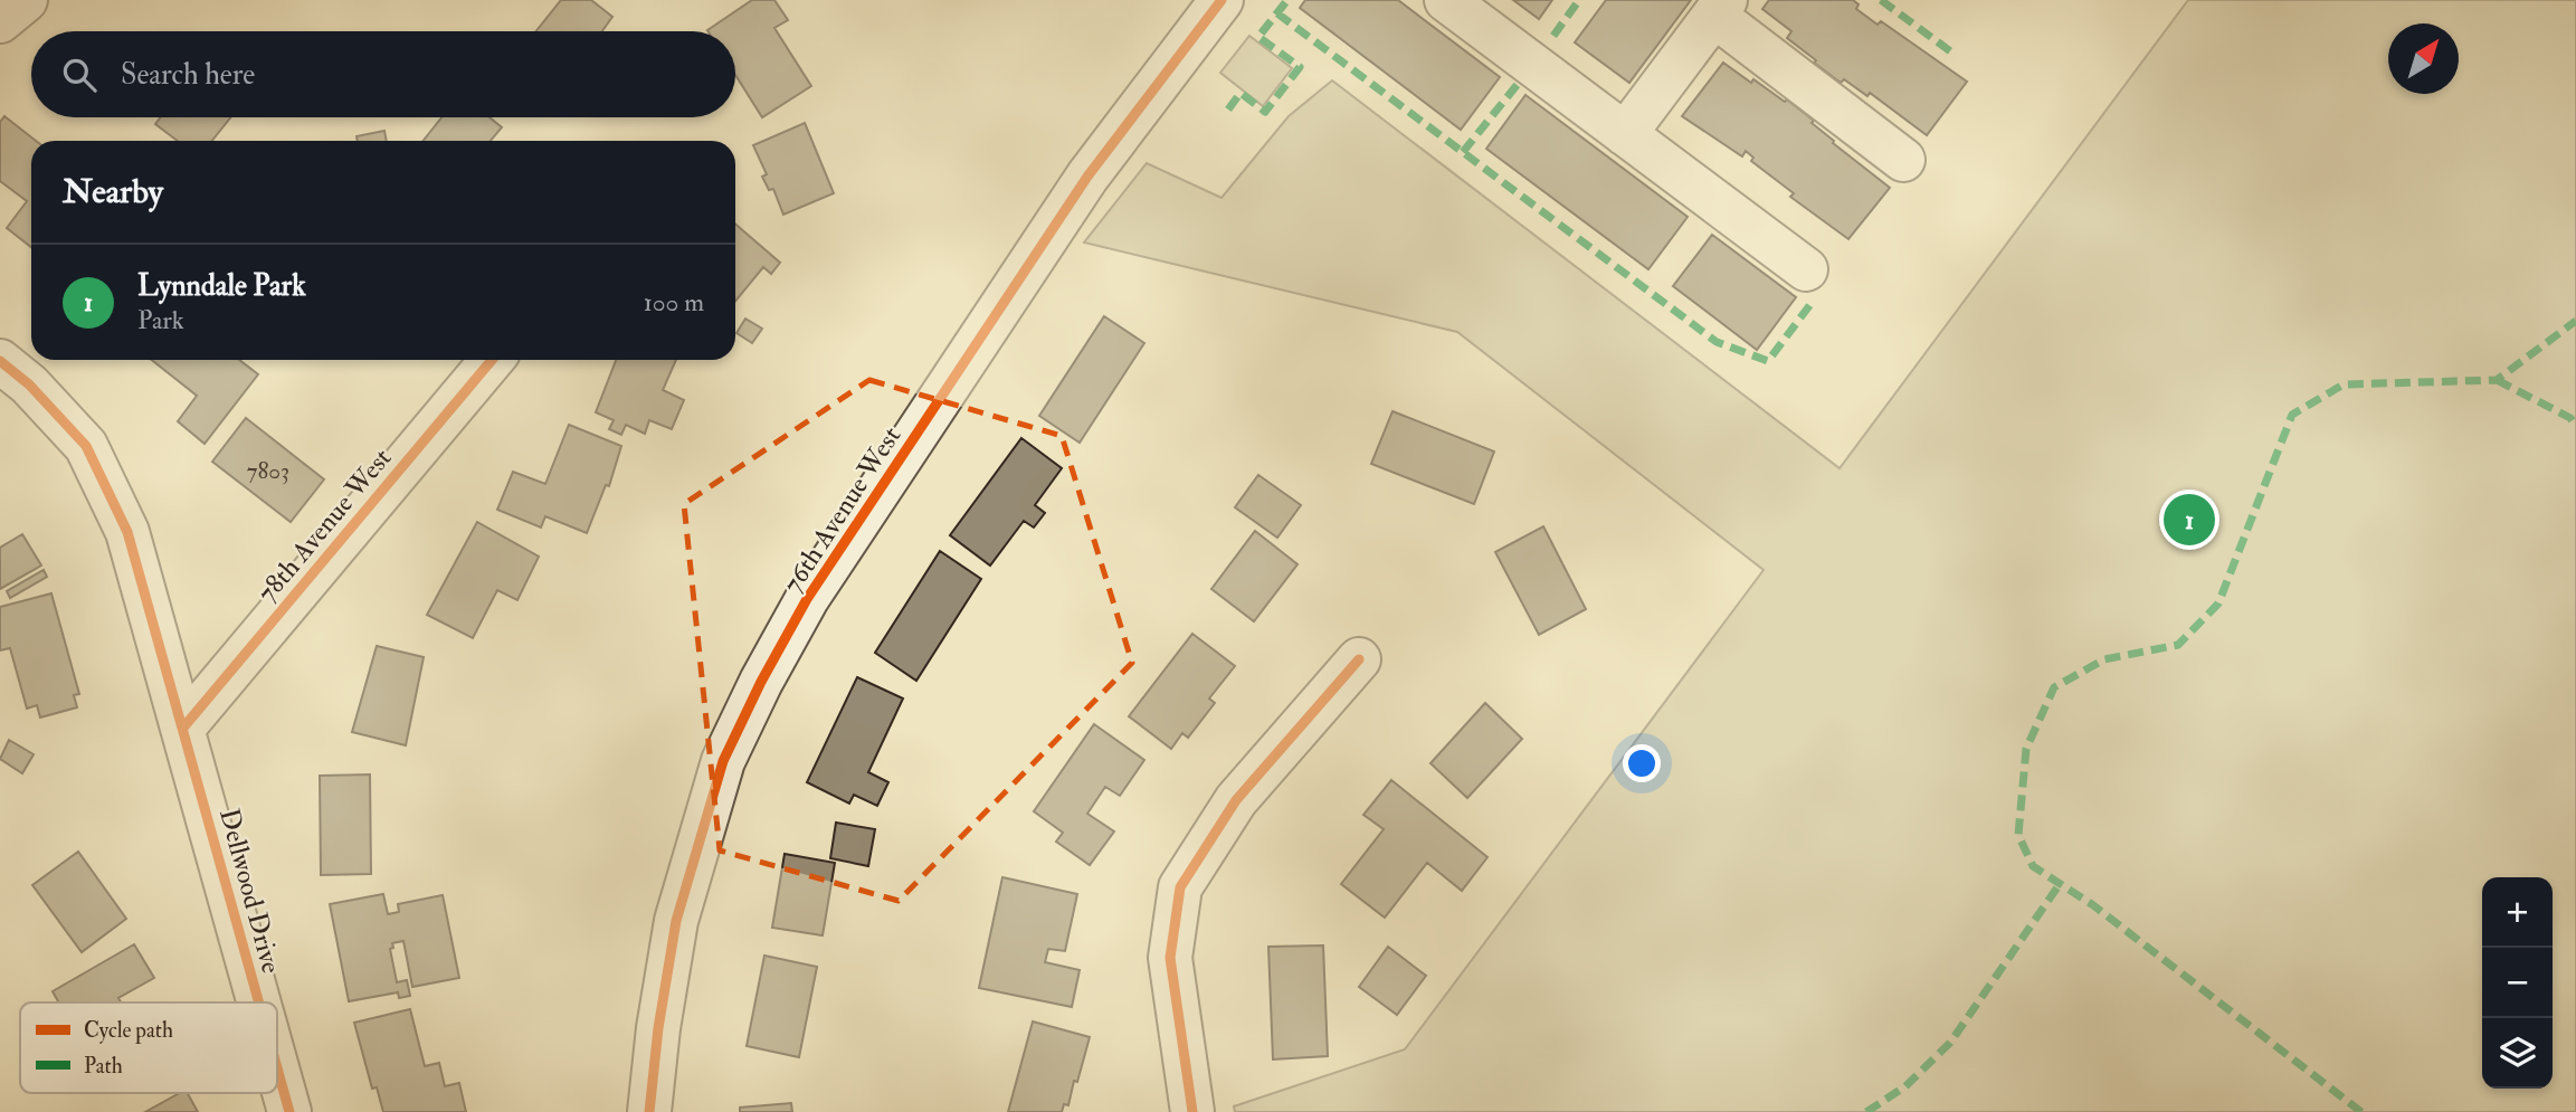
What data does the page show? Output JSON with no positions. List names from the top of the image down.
{
  "streets": {
    "street": ["76th Avenue West", "78th Avenue West", "Dellwood Drive"]
  },
  "crossings": [
    ["78th Avenue West", "Dellwood Drive"]
  ],
  "house_numbers": ["7803"],
  "legend": ["Cycle path", "Path"],
  "north": "top right",
  "page": {
    "search": "Search here",
    "heading": "Nearby",
    "list": [
      {
        "mark": "1",
        "name": "Lynndale Park",
        "note": "Park",
        "value": "100 m"
      }
    ],
    "pins": "1",
    "map_buttons": ["+", "−"]
  }
}
